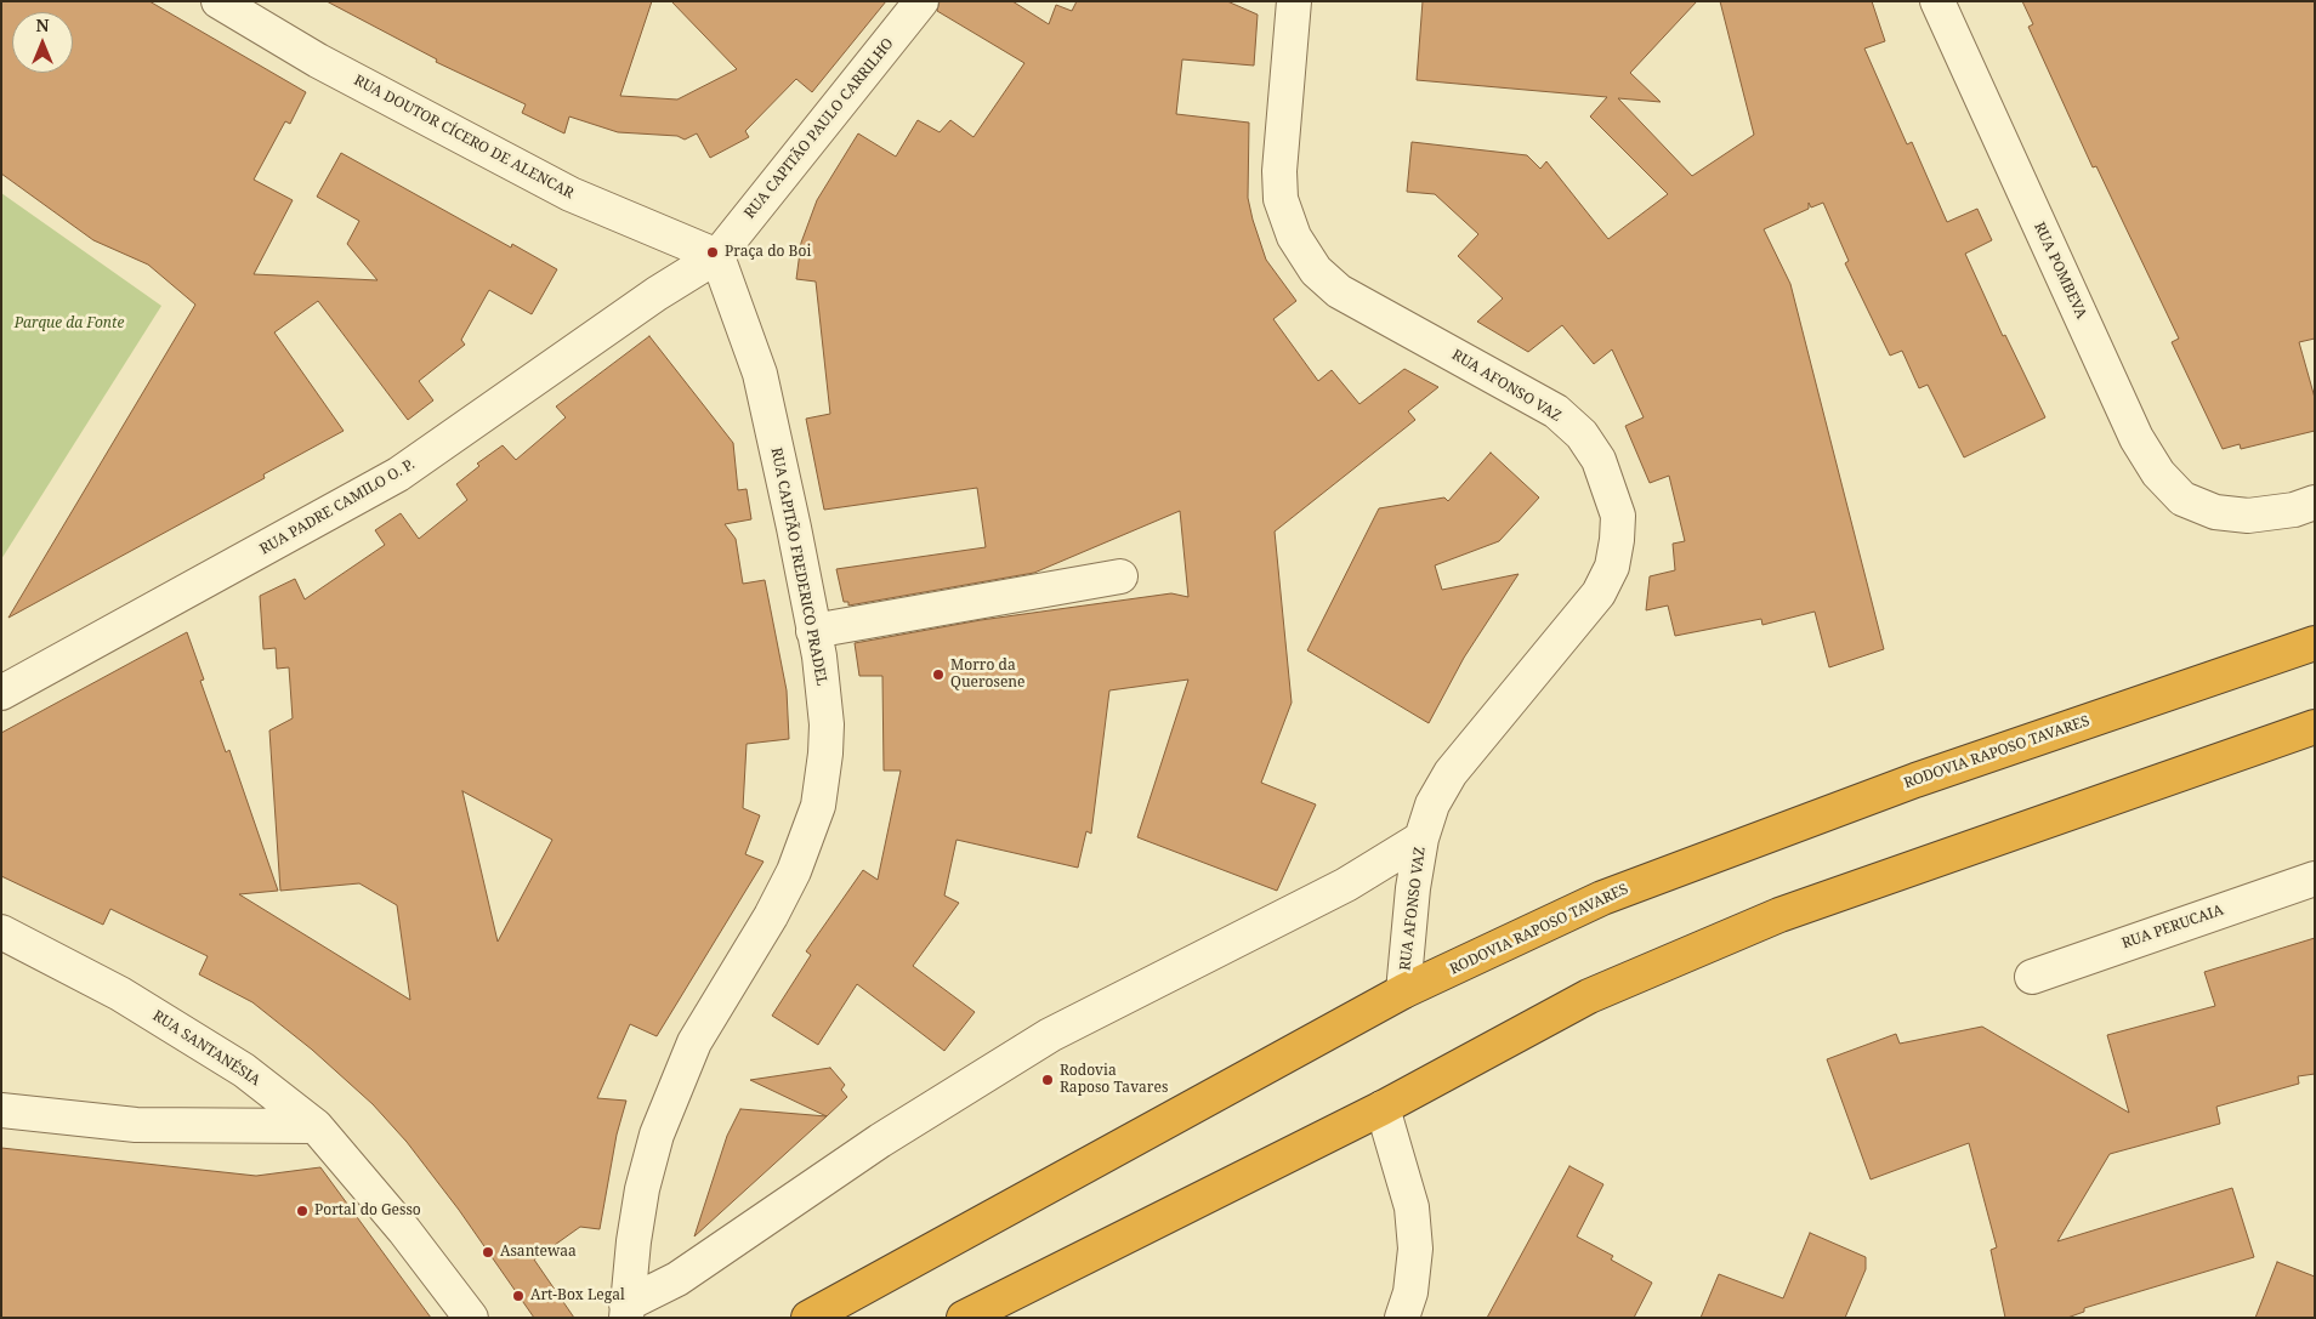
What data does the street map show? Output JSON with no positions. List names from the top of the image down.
{
  "streets": {
    "highway": ["RODOVIA RAPOSO TAVARES"],
    "street": [
      "RUA CAPITÃO PAULO CARRILHO",
      "RUA DOUTOR CÍCERO DE ALENCAR",
      "RUA POMBEVA",
      "RUA AFONSO VAZ",
      "RUA PADRE CAMILO O. P.",
      "RUA CAPITÃO FREDERICO PRADEL",
      "RUA PERUCAIA",
      "RUA SANTANÉSIA"
    ]
  },
  "crossings": [
    ["RUA CAPITÃO PAULO CARRILHO", "RUA DOUTOR CÍCERO DE ALENCAR"],
    ["RUA CAPITÃO PAULO CARRILHO", "RUA PADRE CAMILO O. P."],
    ["RUA CAPITÃO PAULO CARRILHO", "RUA CAPITÃO FREDERICO PRADEL"],
    ["RUA DOUTOR CÍCERO DE ALENCAR", "RUA PADRE CAMILO O. P."],
    ["RUA DOUTOR CÍCERO DE ALENCAR", "RUA CAPITÃO FREDERICO PRADEL"],
    ["RUA AFONSO VAZ", "RODOVIA RAPOSO TAVARES"],
    ["RUA PADRE CAMILO O. P.", "RUA CAPITÃO FREDERICO PRADEL"]
  ],
  "parks": ["Parque da Fonte"],
  "places": [
    "Praça do Boi",
    "Morro da Querosene",
    "Rodovia Raposo Tavares",
    "Portal do Gesso",
    "Asantewaa",
    "Art-Box Legal"
  ],
  "north": "top"
}
